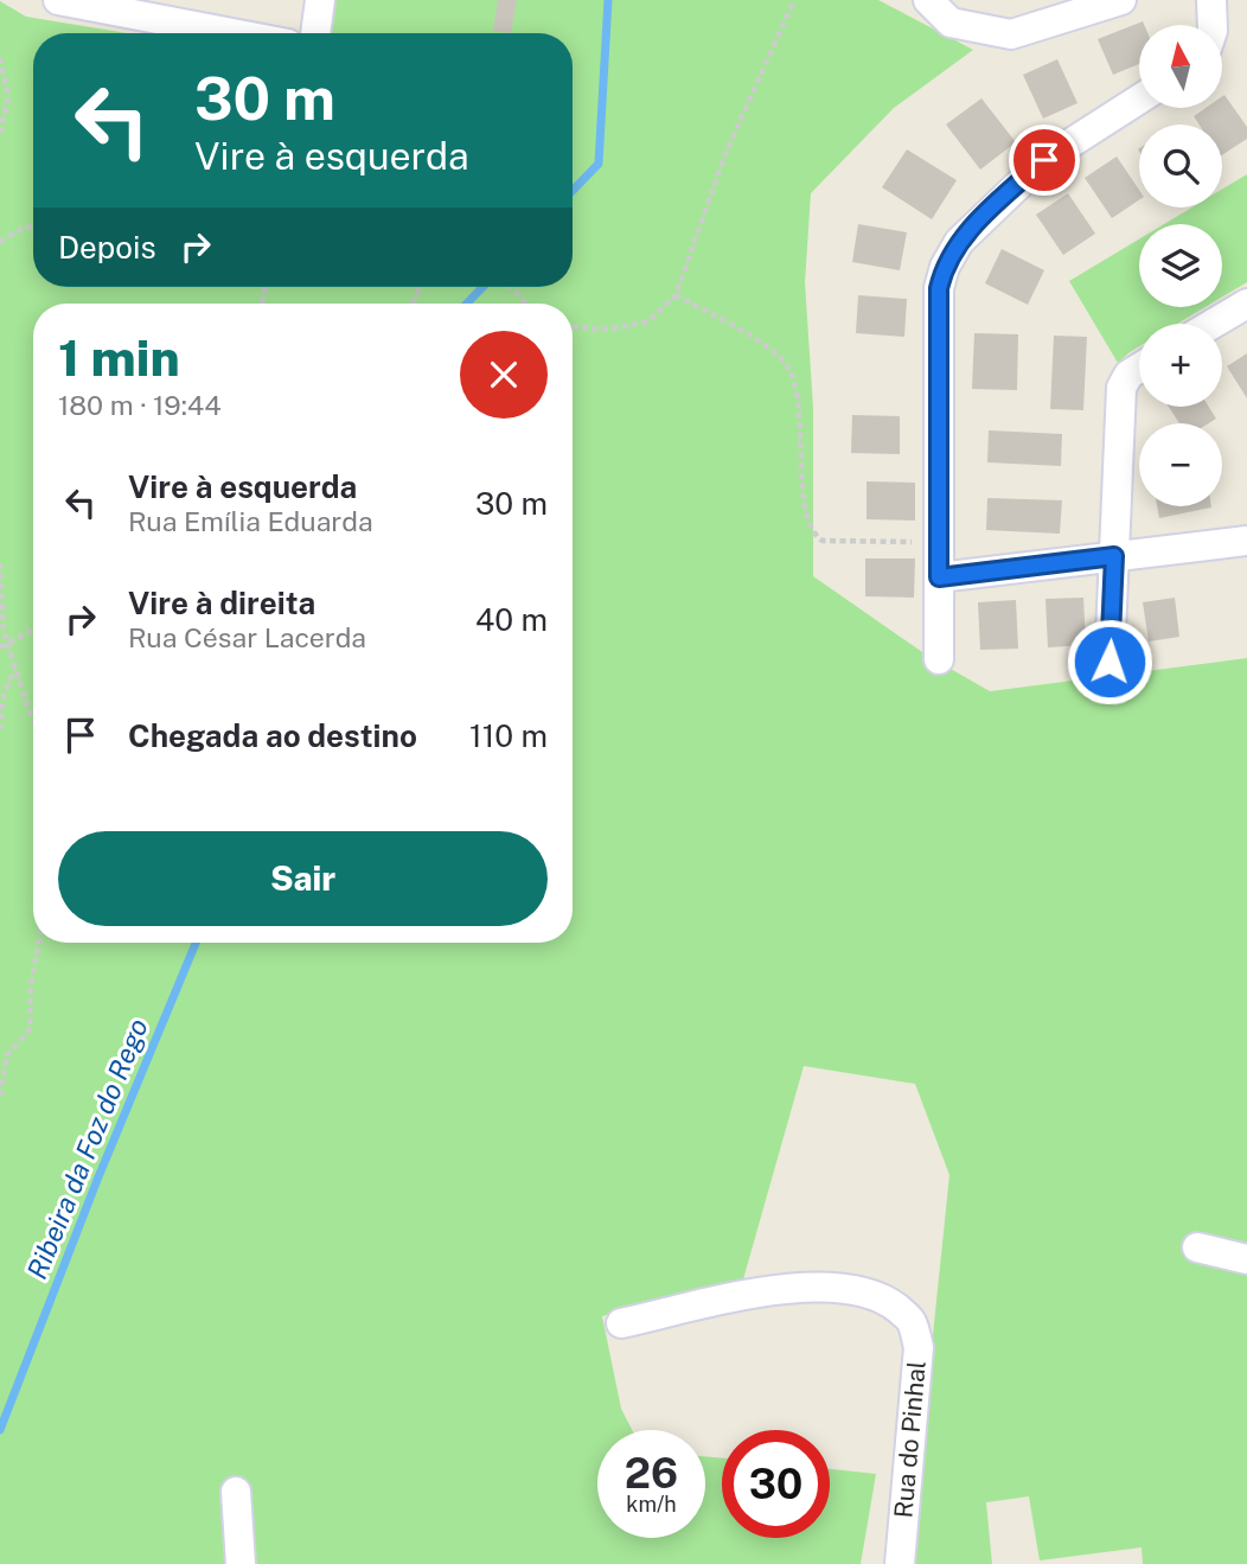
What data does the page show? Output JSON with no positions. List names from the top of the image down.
{
  "streets": {
    "street": ["Rua do Pinhal"]
  },
  "water": ["Ribeira da Foz do Rego"],
  "north": "top",
  "page": {
    "map_buttons": ["+", "−"],
    "turn": ["30 m", "Vire à esquerda"],
    "then": "Depois",
    "heading": ["1 min", "180 m · 19:44"],
    "list": [
      {
        "name": "Vire à esquerda",
        "note": "Rua Emília Eduarda",
        "value": "30 m"
      },
      {
        "name": "Vire à direita",
        "note": "Rua César Lacerda",
        "value": "40 m"
      },
      {
        "name": "Chegada ao destino",
        "value": "110 m"
      }
    ],
    "buttons": "Sair",
    "speed": "26 km/h",
    "limit": "30"
  }
}
